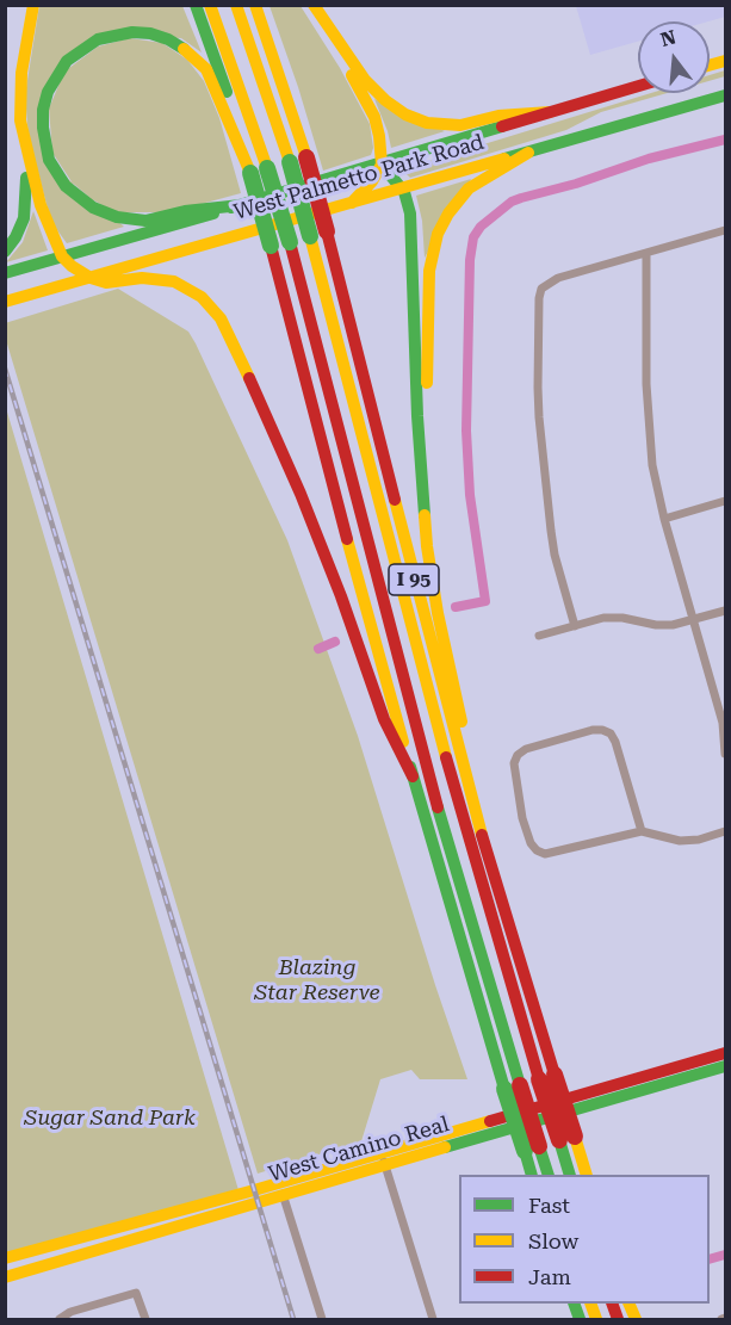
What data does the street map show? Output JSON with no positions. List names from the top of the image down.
{
  "streets": {
    "main road": ["West Palmetto Park Road", "I 95", "West Camino Real"]
  },
  "parks": ["Blazing Star Reserve", "Sugar Sand Park"],
  "legend": ["Fast", "Slow", "Jam"],
  "north": "top"
}
